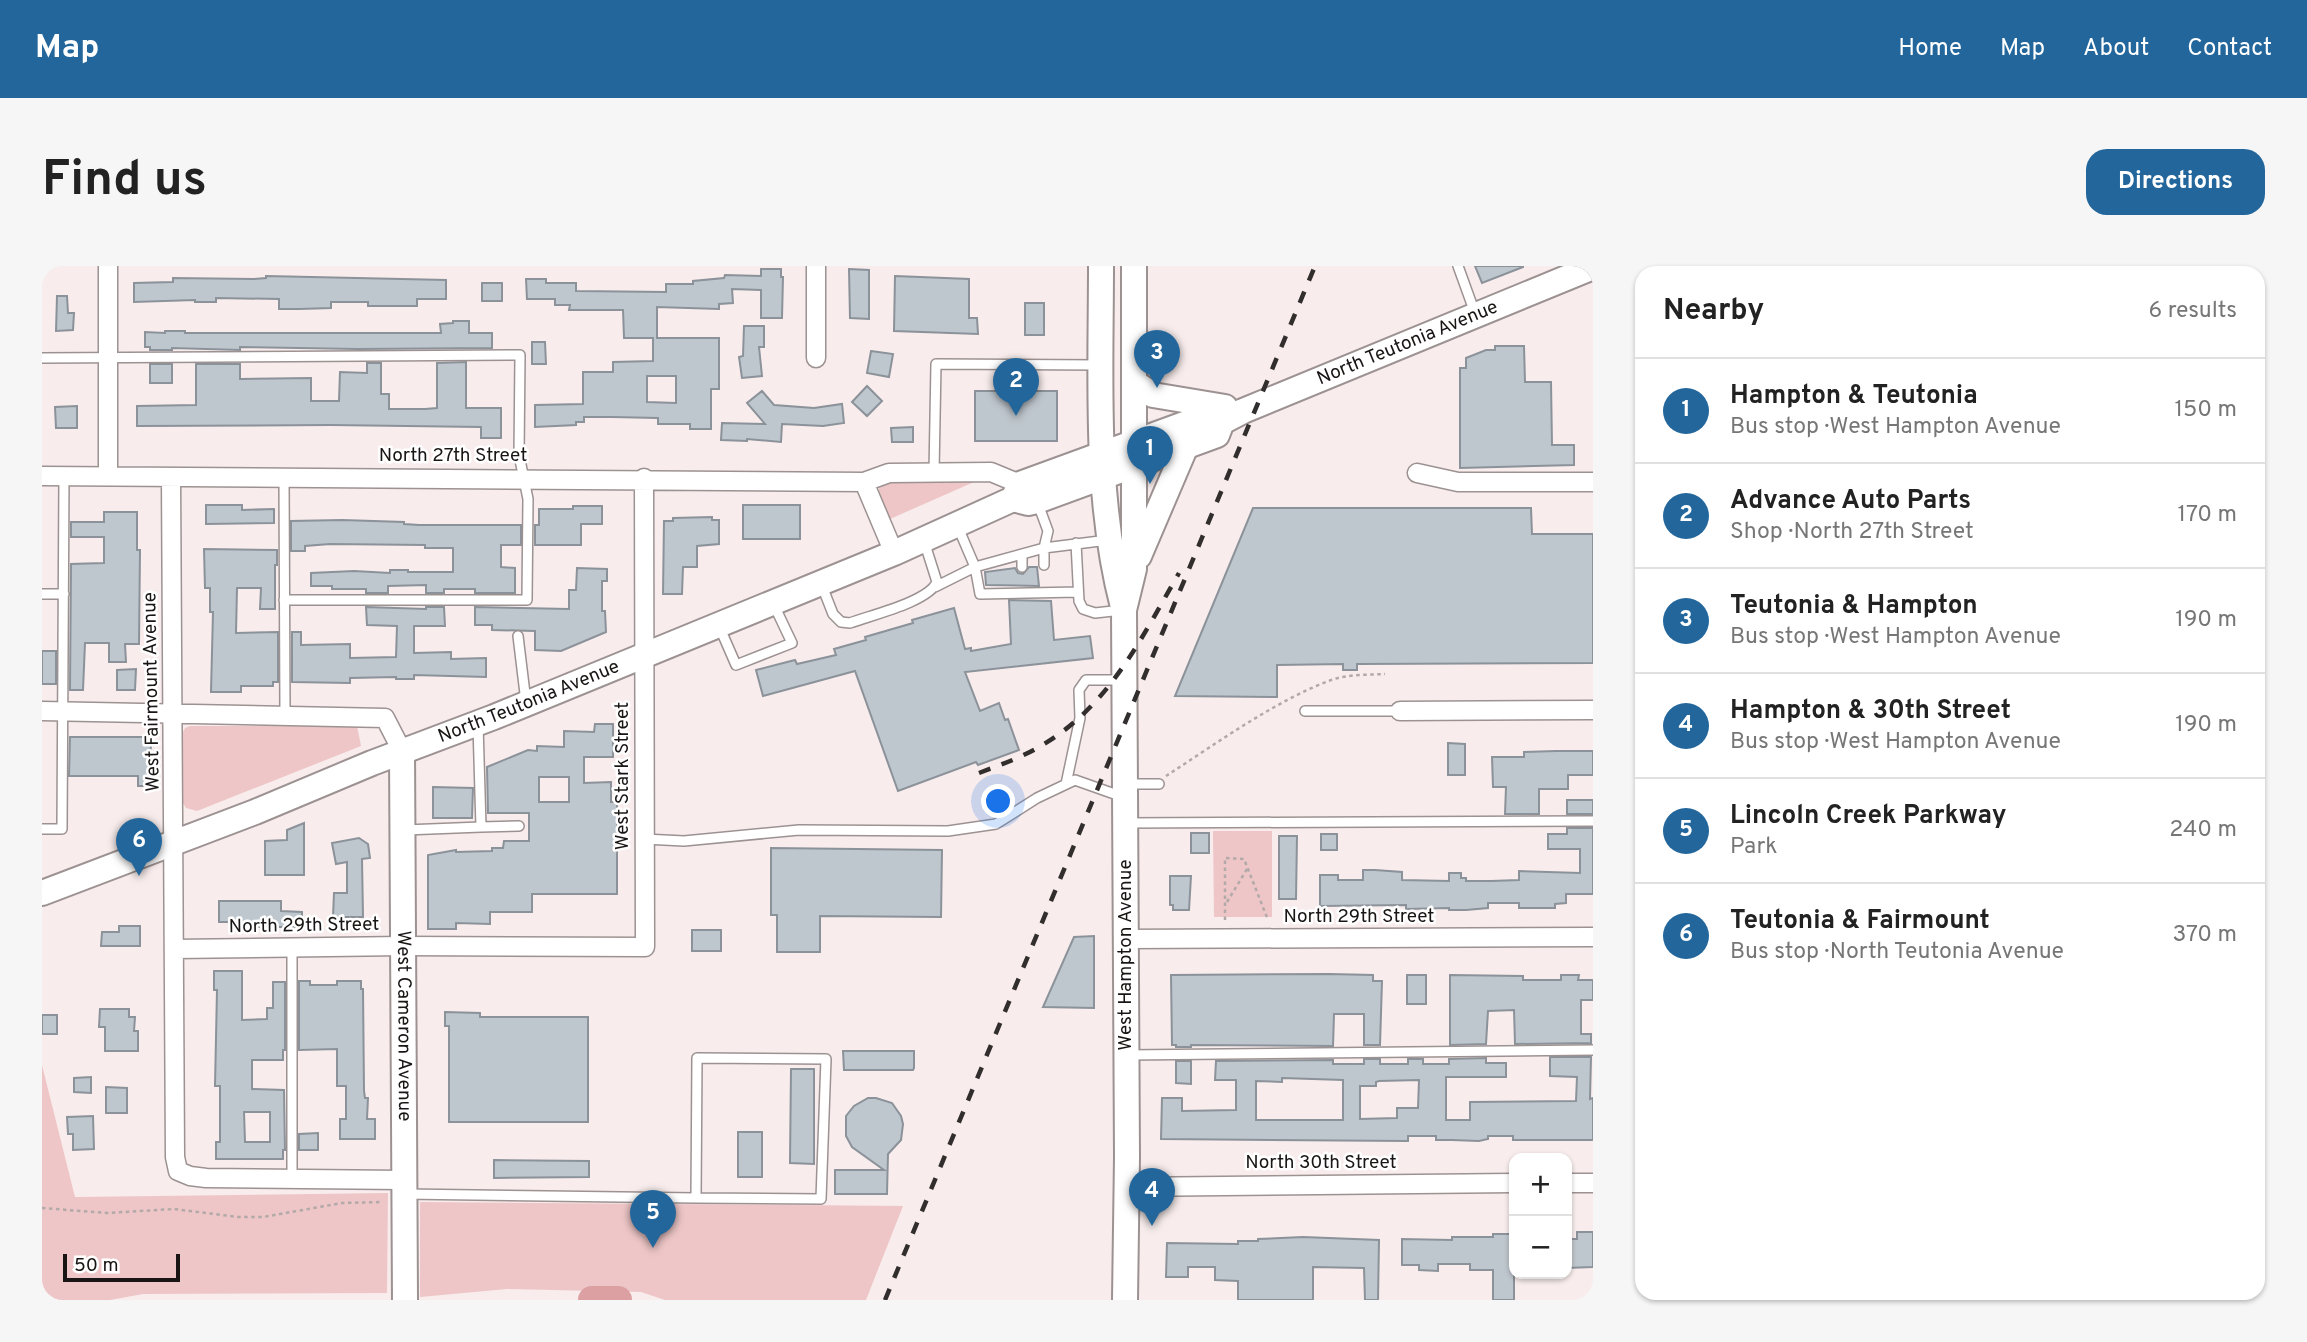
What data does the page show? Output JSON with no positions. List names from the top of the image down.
{
  "streets": {
    "main road": ["North Teutonia Avenue", "West Hampton Avenue", "West Cameron Avenue"],
    "street": [
      "North 27th Street",
      "West Fairmount Avenue",
      "West Stark Street",
      "North 29th Street",
      "North 30th Street"
    ]
  },
  "crossings": [
    ["North Teutonia Avenue", "North 27th Street"],
    ["North Teutonia Avenue", "West Fairmount Avenue"],
    ["North Teutonia Avenue", "West Stark Street"],
    ["North Teutonia Avenue", "West Hampton Avenue"],
    ["North Teutonia Avenue", "West Cameron Avenue"],
    ["North 27th Street", "West Fairmount Avenue"],
    ["North 27th Street", "West Stark Street"],
    ["West Fairmount Avenue", "North 29th Street"],
    ["West Stark Street", "North 29th Street"],
    ["North 29th Street", "West Hampton Avenue"],
    ["North 29th Street", "West Cameron Avenue"],
    ["West Hampton Avenue", "North 30th Street"]
  ],
  "scale_bar": "50 m",
  "page": {
    "header": "Map",
    "nav": [
      "Home",
      "Map",
      "About",
      "Contact"
    ],
    "buttons": "Directions",
    "title": "Find us",
    "heading": ["Nearby", "6 results"],
    "pins": [
      "3",
      "2",
      "1",
      "6",
      "4",
      "5"
    ],
    "list": [
      {
        "mark": "1",
        "name": "Hampton & Teutonia",
        "note": "Bus stop · West Hampton Avenue",
        "value": "150 m"
      },
      {
        "mark": "2",
        "name": "Advance Auto Parts",
        "note": "Shop · North 27th Street",
        "value": "170 m"
      },
      {
        "mark": "3",
        "name": "Teutonia & Hampton",
        "note": "Bus stop · West Hampton Avenue",
        "value": "190 m"
      },
      {
        "mark": "4",
        "name": "Hampton & 30th Street",
        "note": "Bus stop · West Hampton Avenue",
        "value": "190 m"
      },
      {
        "mark": "5",
        "name": "Lincoln Creek Parkway",
        "note": "Park",
        "value": "240 m"
      },
      {
        "mark": "6",
        "name": "Teutonia & Fairmount",
        "note": "Bus stop · North Teutonia Avenue",
        "value": "370 m"
      }
    ],
    "map_buttons": ["+", "−"],
    "scale": "50 m"
  }
}
